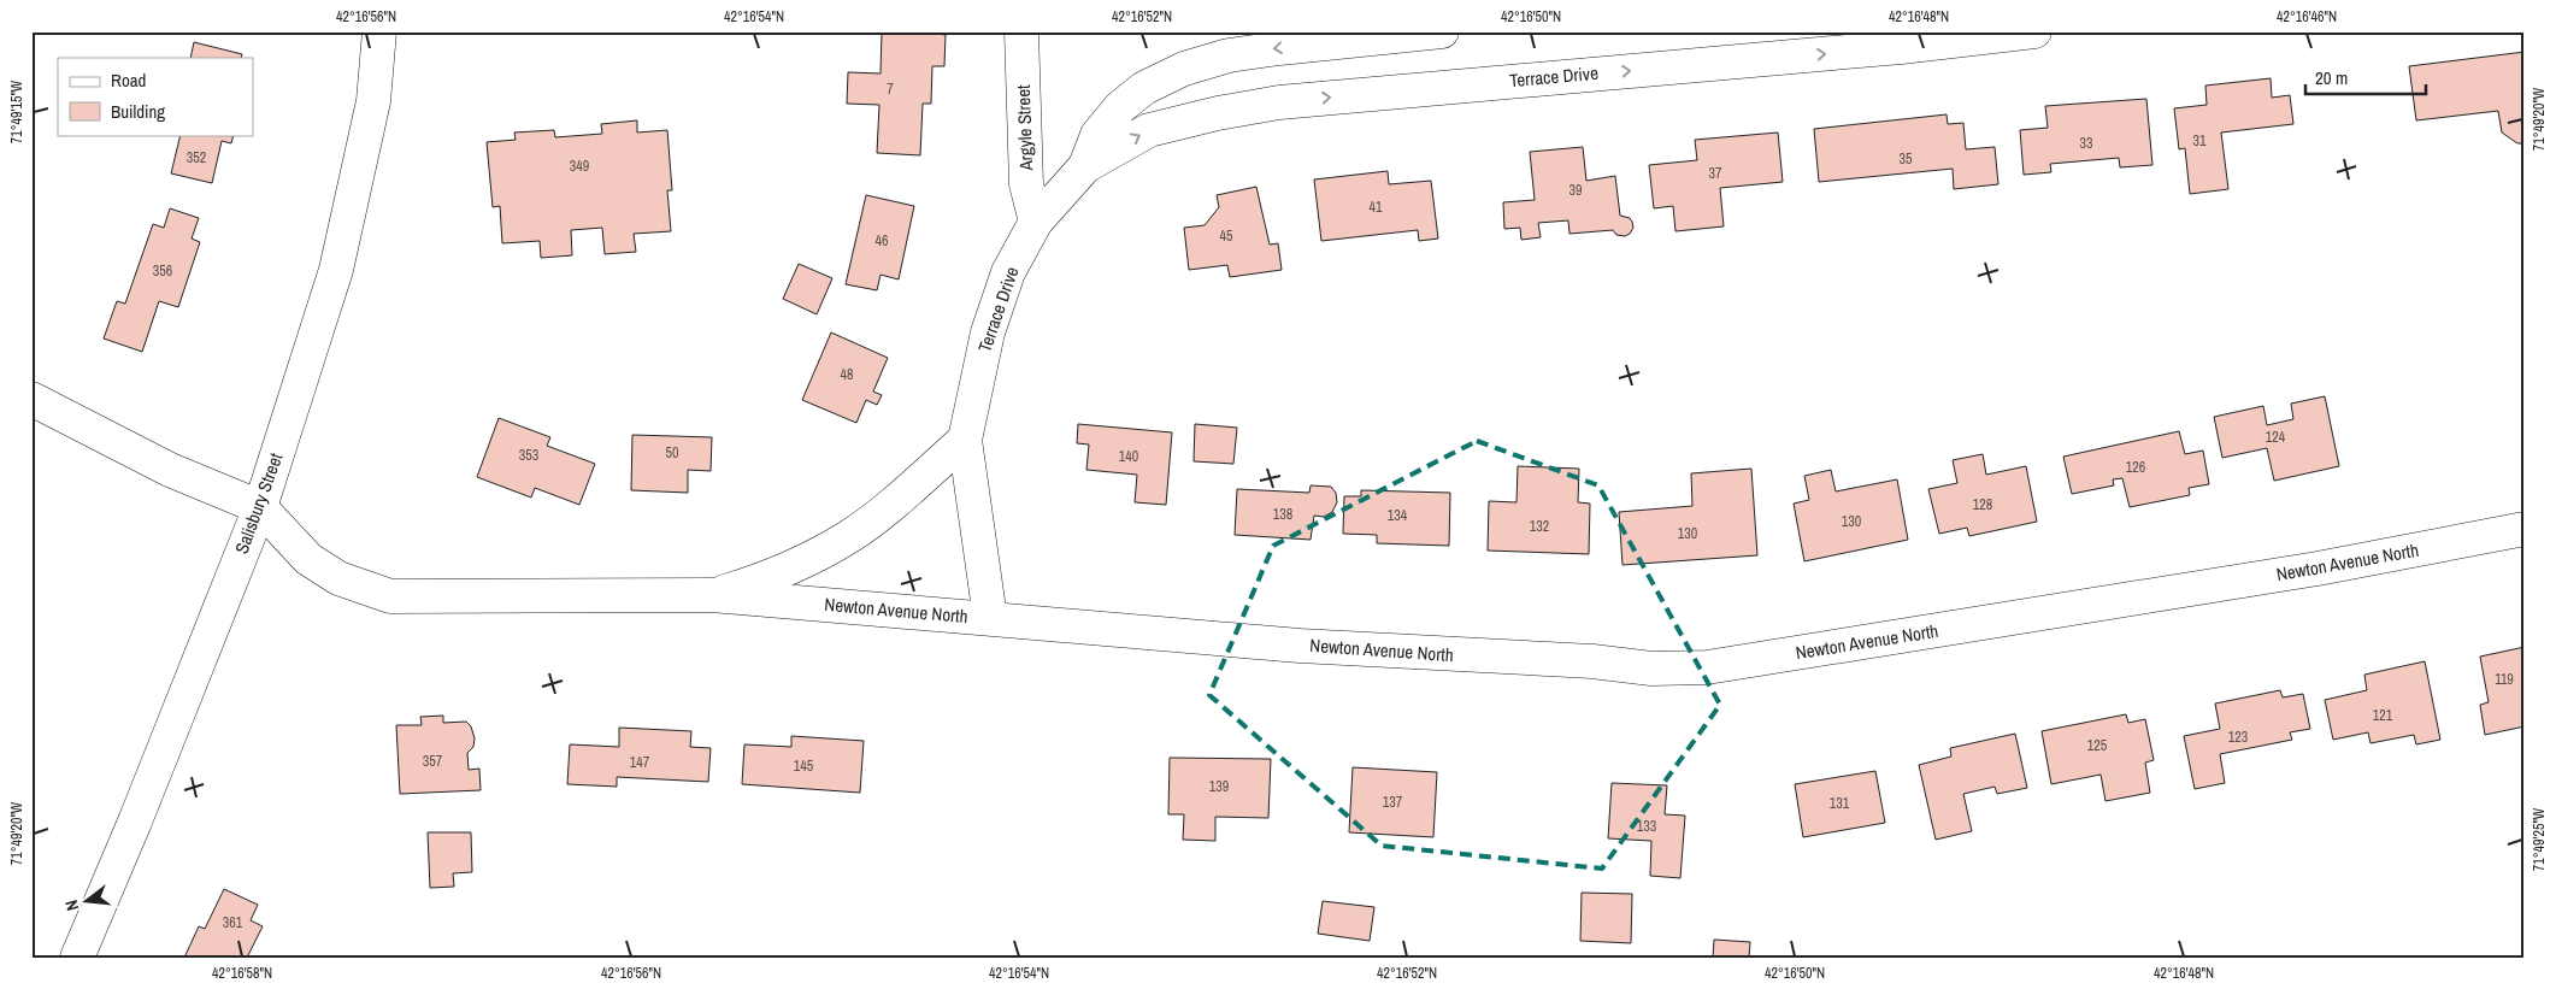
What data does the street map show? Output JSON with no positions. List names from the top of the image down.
{
  "streets": {
    "street": [
      "Terrace Drive",
      "Argyle Street",
      "Salisbury Street",
      "Newton Avenue North"
    ]
  },
  "crossings": [
    ["Terrace Drive", "Argyle Street"],
    ["Terrace Drive", "Newton Avenue North"],
    ["Salisbury Street", "Newton Avenue North"]
  ],
  "house_numbers": [
    "7",
    "31",
    "33",
    "352",
    "35",
    "349",
    "37",
    "39",
    "41",
    "45",
    "46",
    "356",
    "48",
    "124",
    "50",
    "353",
    "140",
    "126",
    "128",
    "138",
    "134",
    "130",
    "132",
    "130",
    "119",
    "121",
    "123",
    "125",
    "357",
    "147",
    "145",
    "139",
    "137",
    "131",
    "133",
    "361"
  ],
  "legend": ["Road", "Building"],
  "scale_bar": "20 m",
  "north": "left",
  "coordinates": [
    "42°16'56\"N",
    "42°16'54\"N",
    "42°16'52\"N",
    "42°16'50\"N",
    "42°16'48\"N",
    "42°16'46\"N",
    "71°49'15\"W",
    "71°49'20\"W",
    "71°49'25\"W",
    "42°16'58\"N"
  ]
}
